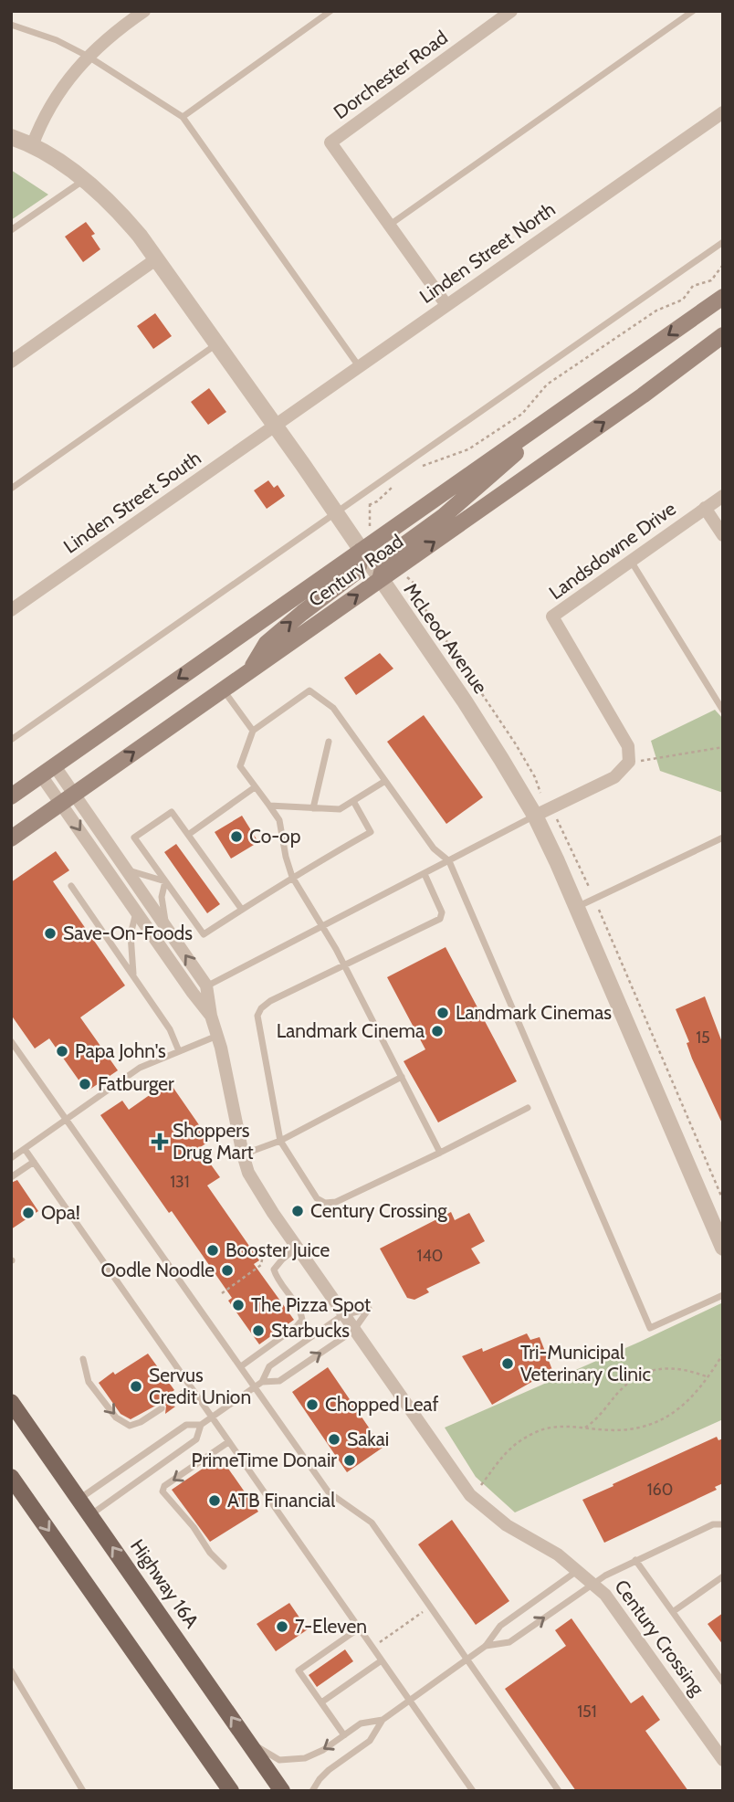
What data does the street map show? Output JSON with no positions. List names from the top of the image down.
{
  "streets": {
    "main road": ["Century Road", "Highway 16A"],
    "street": [
      "Dorchester Road",
      "Linden Street North",
      "Linden Street South",
      "Landsdowne Drive",
      "McLeod Avenue",
      "Century Crossing"
    ]
  },
  "crossings": [
    ["Dorchester Road", "Linden Street North"],
    ["Linden Street North", "Linden Street South"],
    ["Linden Street North", "McLeod Avenue"],
    ["Linden Street South", "McLeod Avenue"],
    ["Century Road", "McLeod Avenue"],
    ["Century Road", "Century Crossing"]
  ],
  "places": {
    "other": [
      "Co-op",
      "Save-On-Foods",
      "Landmark Cinemas",
      "Landmark Cinema",
      "Papa John's",
      "Fatburger",
      "Century Crossing",
      "Opa!",
      "Booster Juice",
      "Oodle Noodle",
      "The Pizza Spot",
      "Starbucks",
      "Tri-Municipal Veterinary Clinic",
      "Servus Credit Union",
      "Chopped Leaf",
      "Sakai",
      "PrimeTime Donair",
      "ATB Financial",
      "7-Eleven"
    ],
    "health": ["Shoppers Drug Mart"]
  },
  "house_numbers": [
    "15",
    "131",
    "140",
    "160",
    "151"
  ]
}
